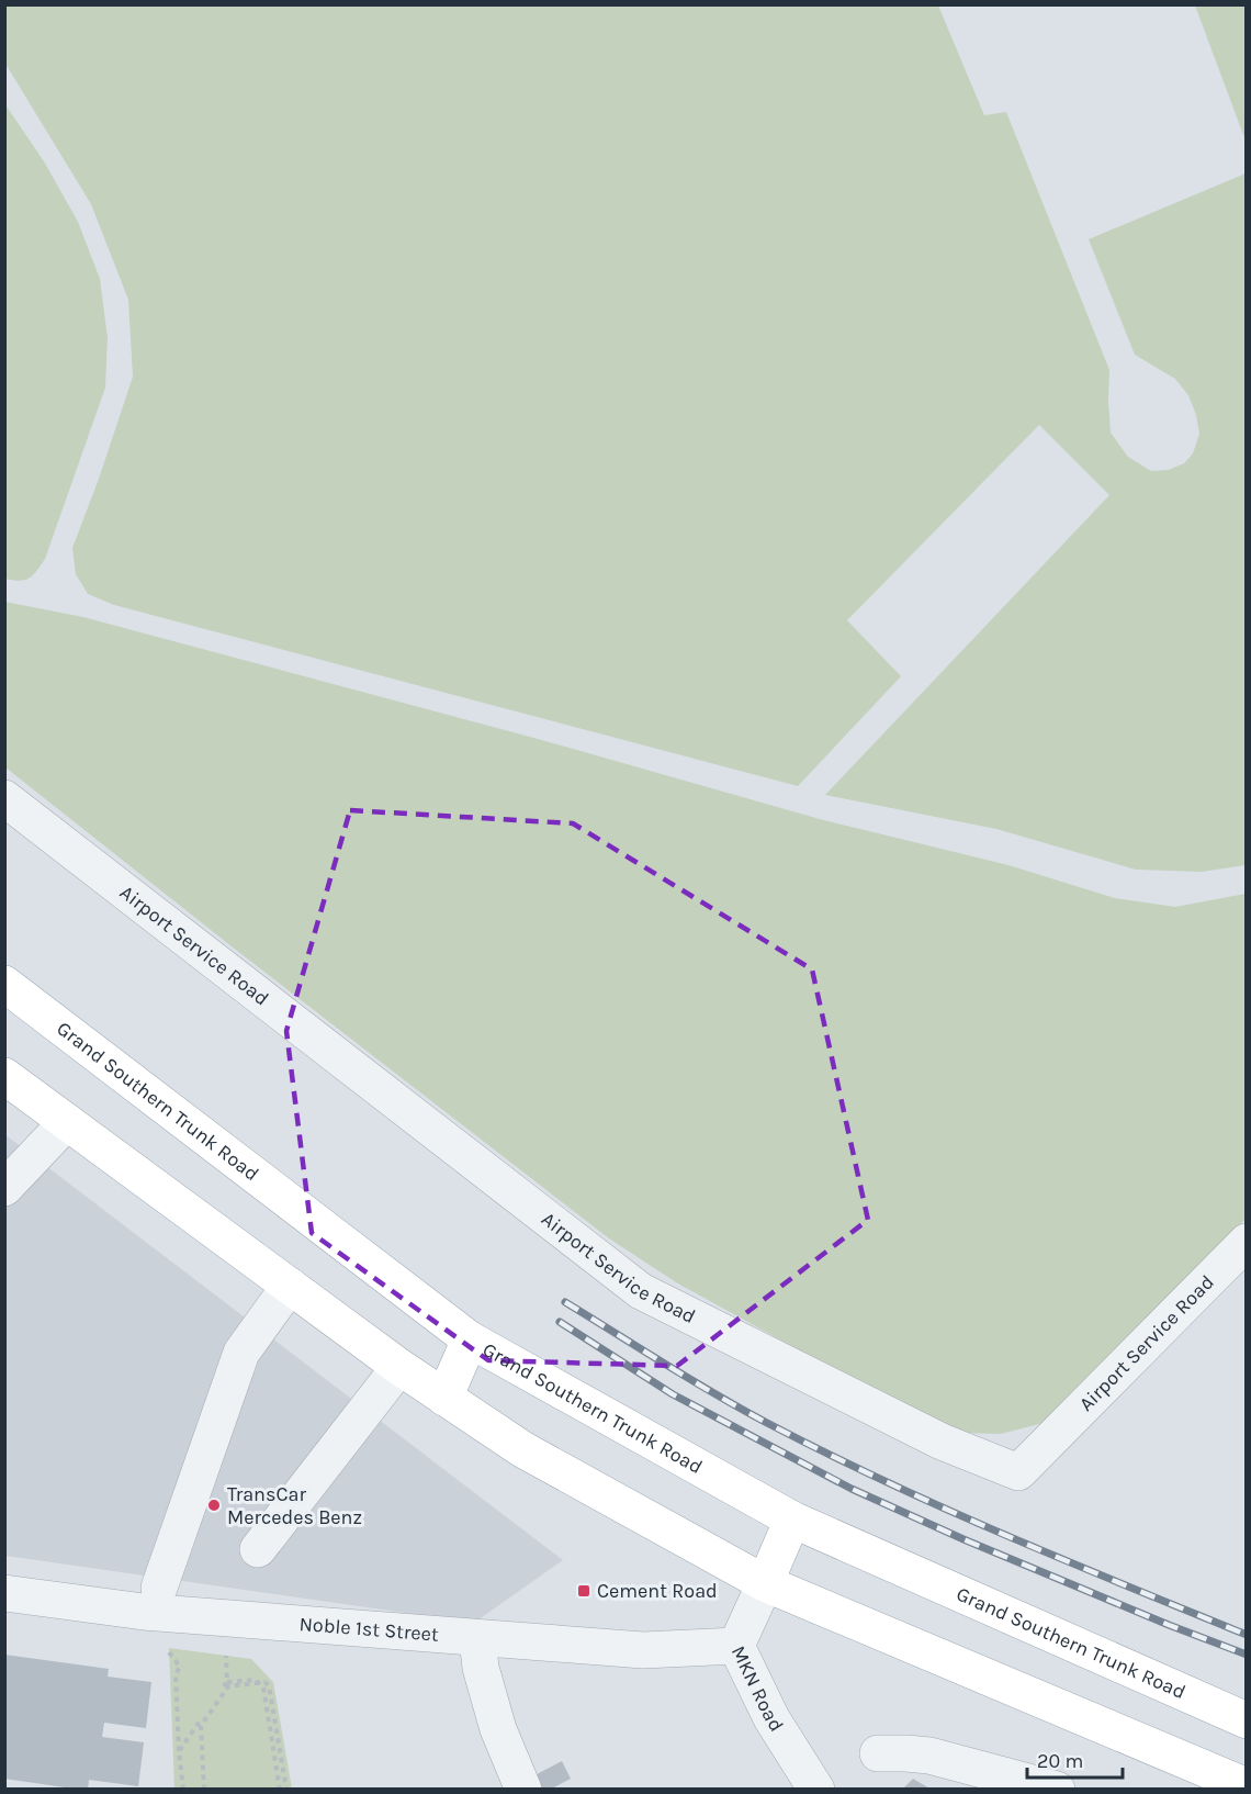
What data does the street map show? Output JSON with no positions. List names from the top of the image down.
{
  "streets": {
    "main road": ["Grand Southern Trunk Road"],
    "street": ["Airport Service Road", "Noble 1st Street", "MKN Road"]
  },
  "crossings": [
    ["Noble 1st Street", "MKN Road"]
  ],
  "places": {
    "other": ["TransCar Mercedes Benz"],
    "transit": ["Cement Road"]
  },
  "scale_bar": "20 m"
}
